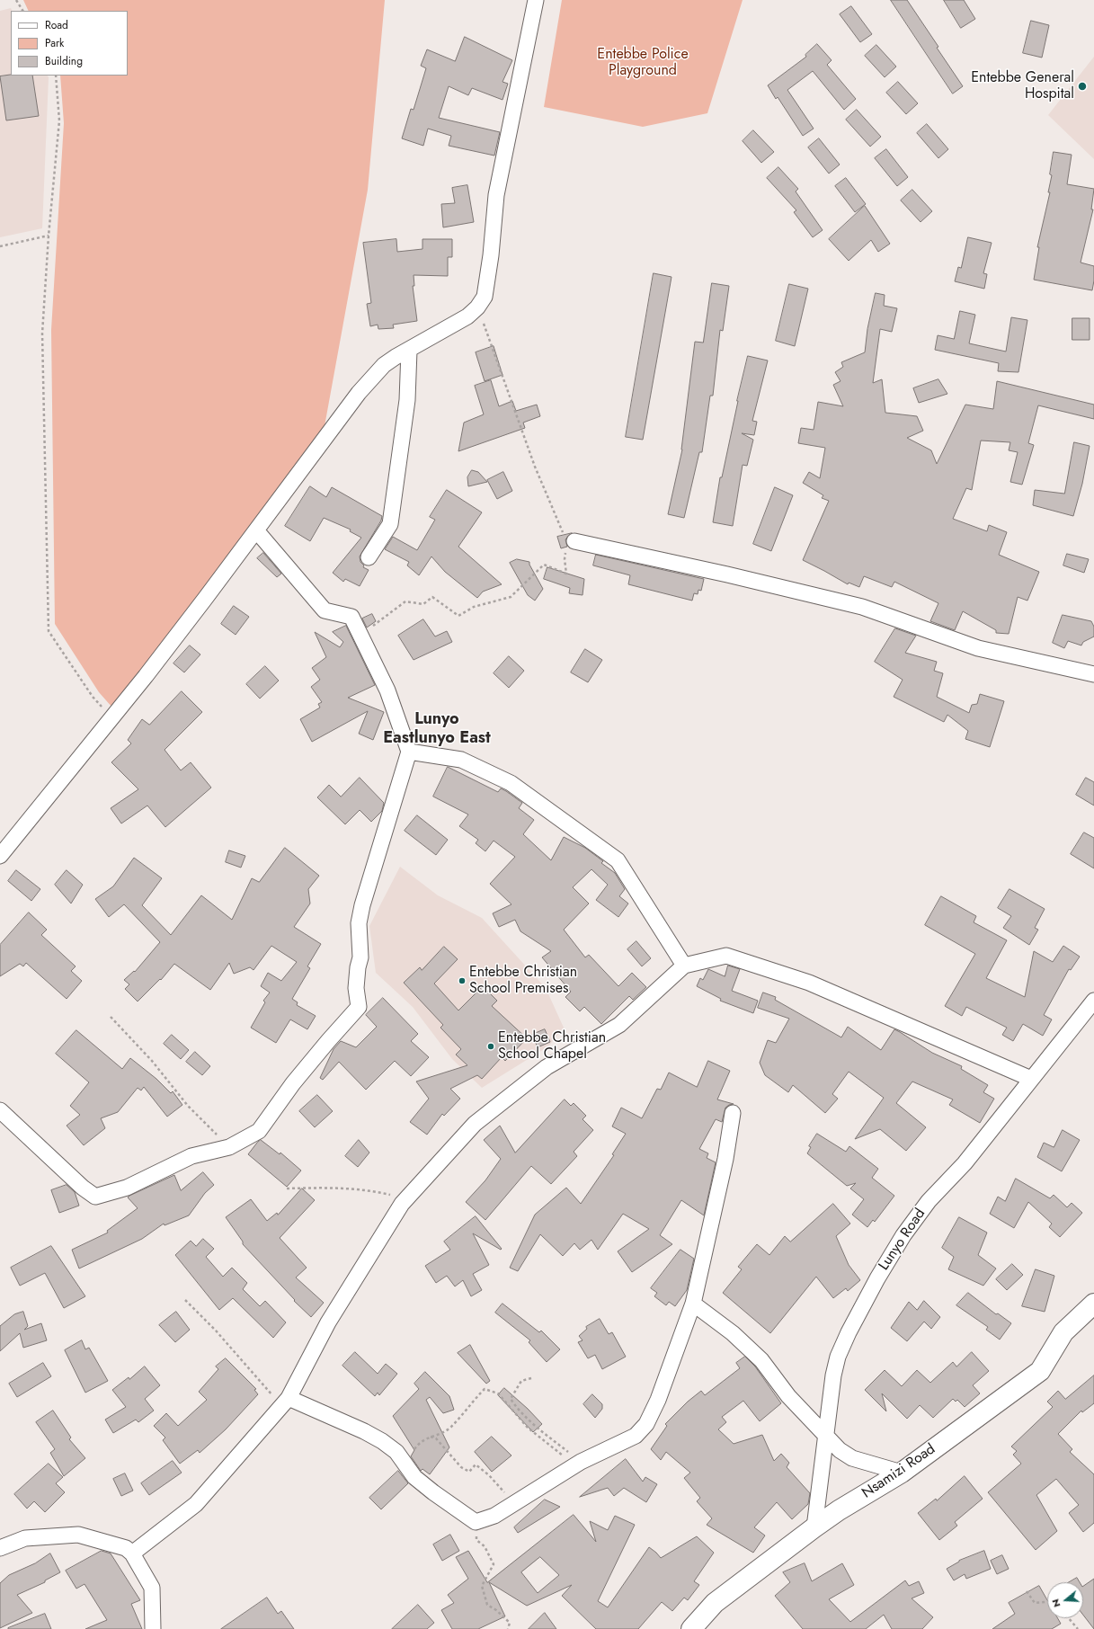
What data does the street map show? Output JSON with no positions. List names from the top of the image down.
{
  "streets": {
    "street": ["Lunyo Road", "Nsamizi Road"]
  },
  "crossings": [
    ["Lunyo Road", "Nsamizi Road"]
  ],
  "districts": ["Lunyo Eastlunyo East"],
  "parks": ["Entebbe Police Playground"],
  "places": ["Entebbe General Hospital", "Entebbe Christian School Premises", "Entebbe Christian School Chapel"],
  "legend": ["Road", "Park", "Building"],
  "north": "left"
}
